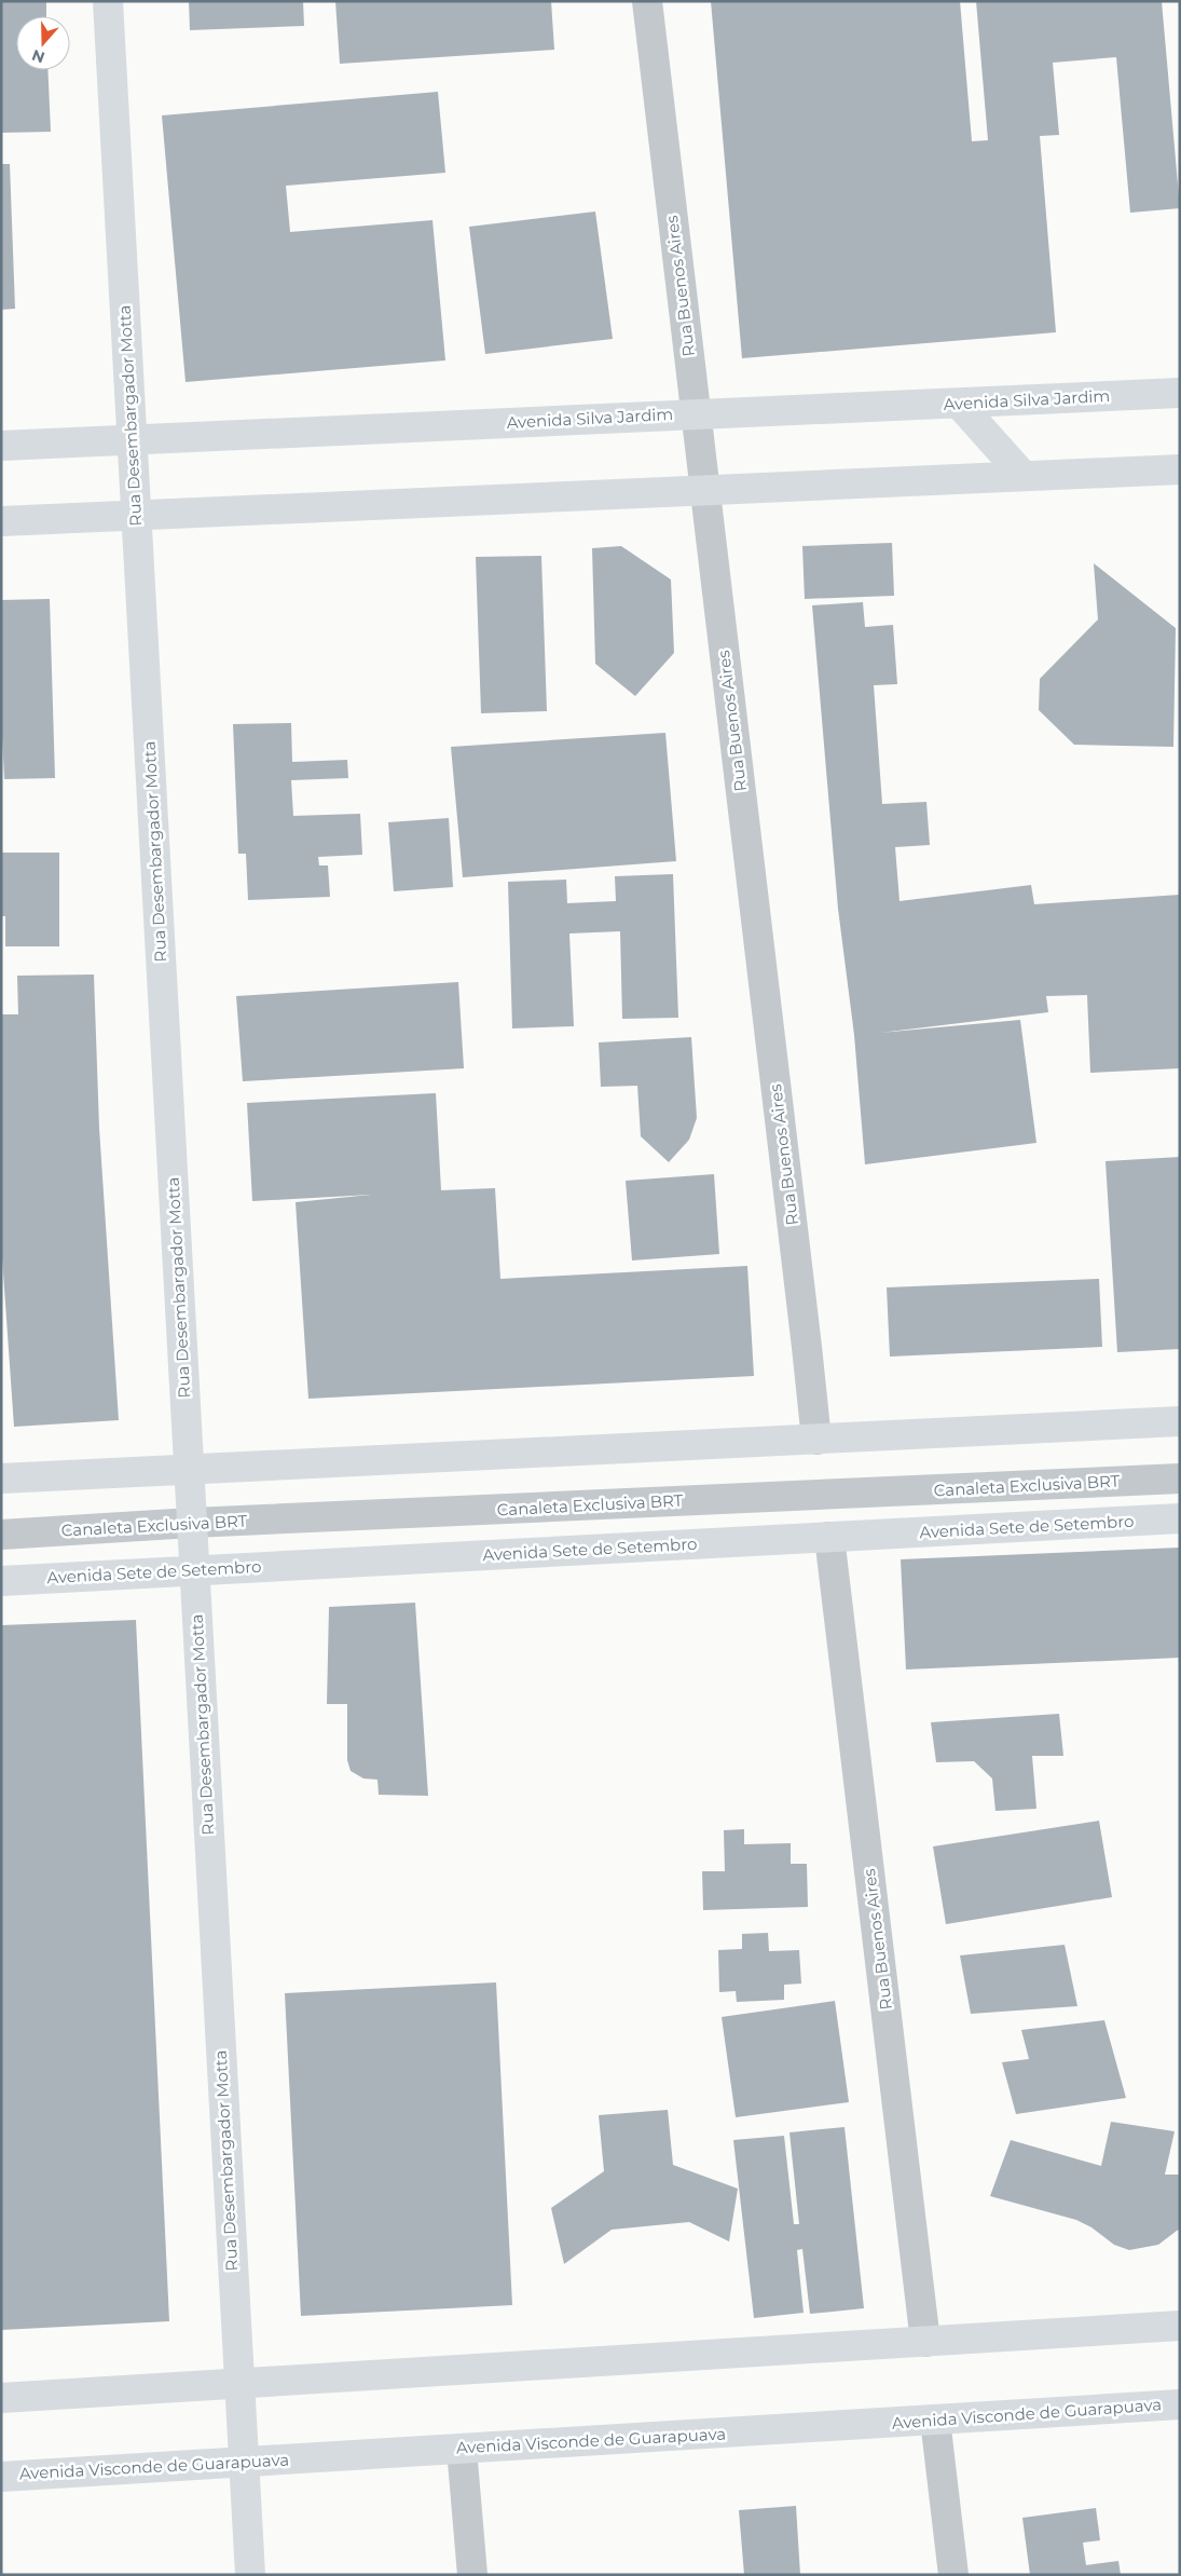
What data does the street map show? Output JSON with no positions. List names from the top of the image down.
{
  "streets": {
    "main road": [
      "Avenida Silva Jardim",
      "Rua Desembargador Motta",
      "Avenida Sete de Setembro",
      "Avenida Visconde de Guarapuava"
    ],
    "street": ["Rua Buenos Aires", "Canaleta Exclusiva BRT"]
  },
  "crossings": [
    ["Rua Buenos Aires", "Avenida Silva Jardim"],
    ["Rua Buenos Aires", "Avenida Sete de Setembro"],
    ["Avenida Silva Jardim", "Rua Desembargador Motta"],
    ["Rua Desembargador Motta", "Canaleta Exclusiva BRT"],
    ["Rua Desembargador Motta", "Avenida Sete de Setembro"],
    ["Rua Desembargador Motta", "Avenida Visconde de Guarapuava"]
  ],
  "north": "bottom"
}
